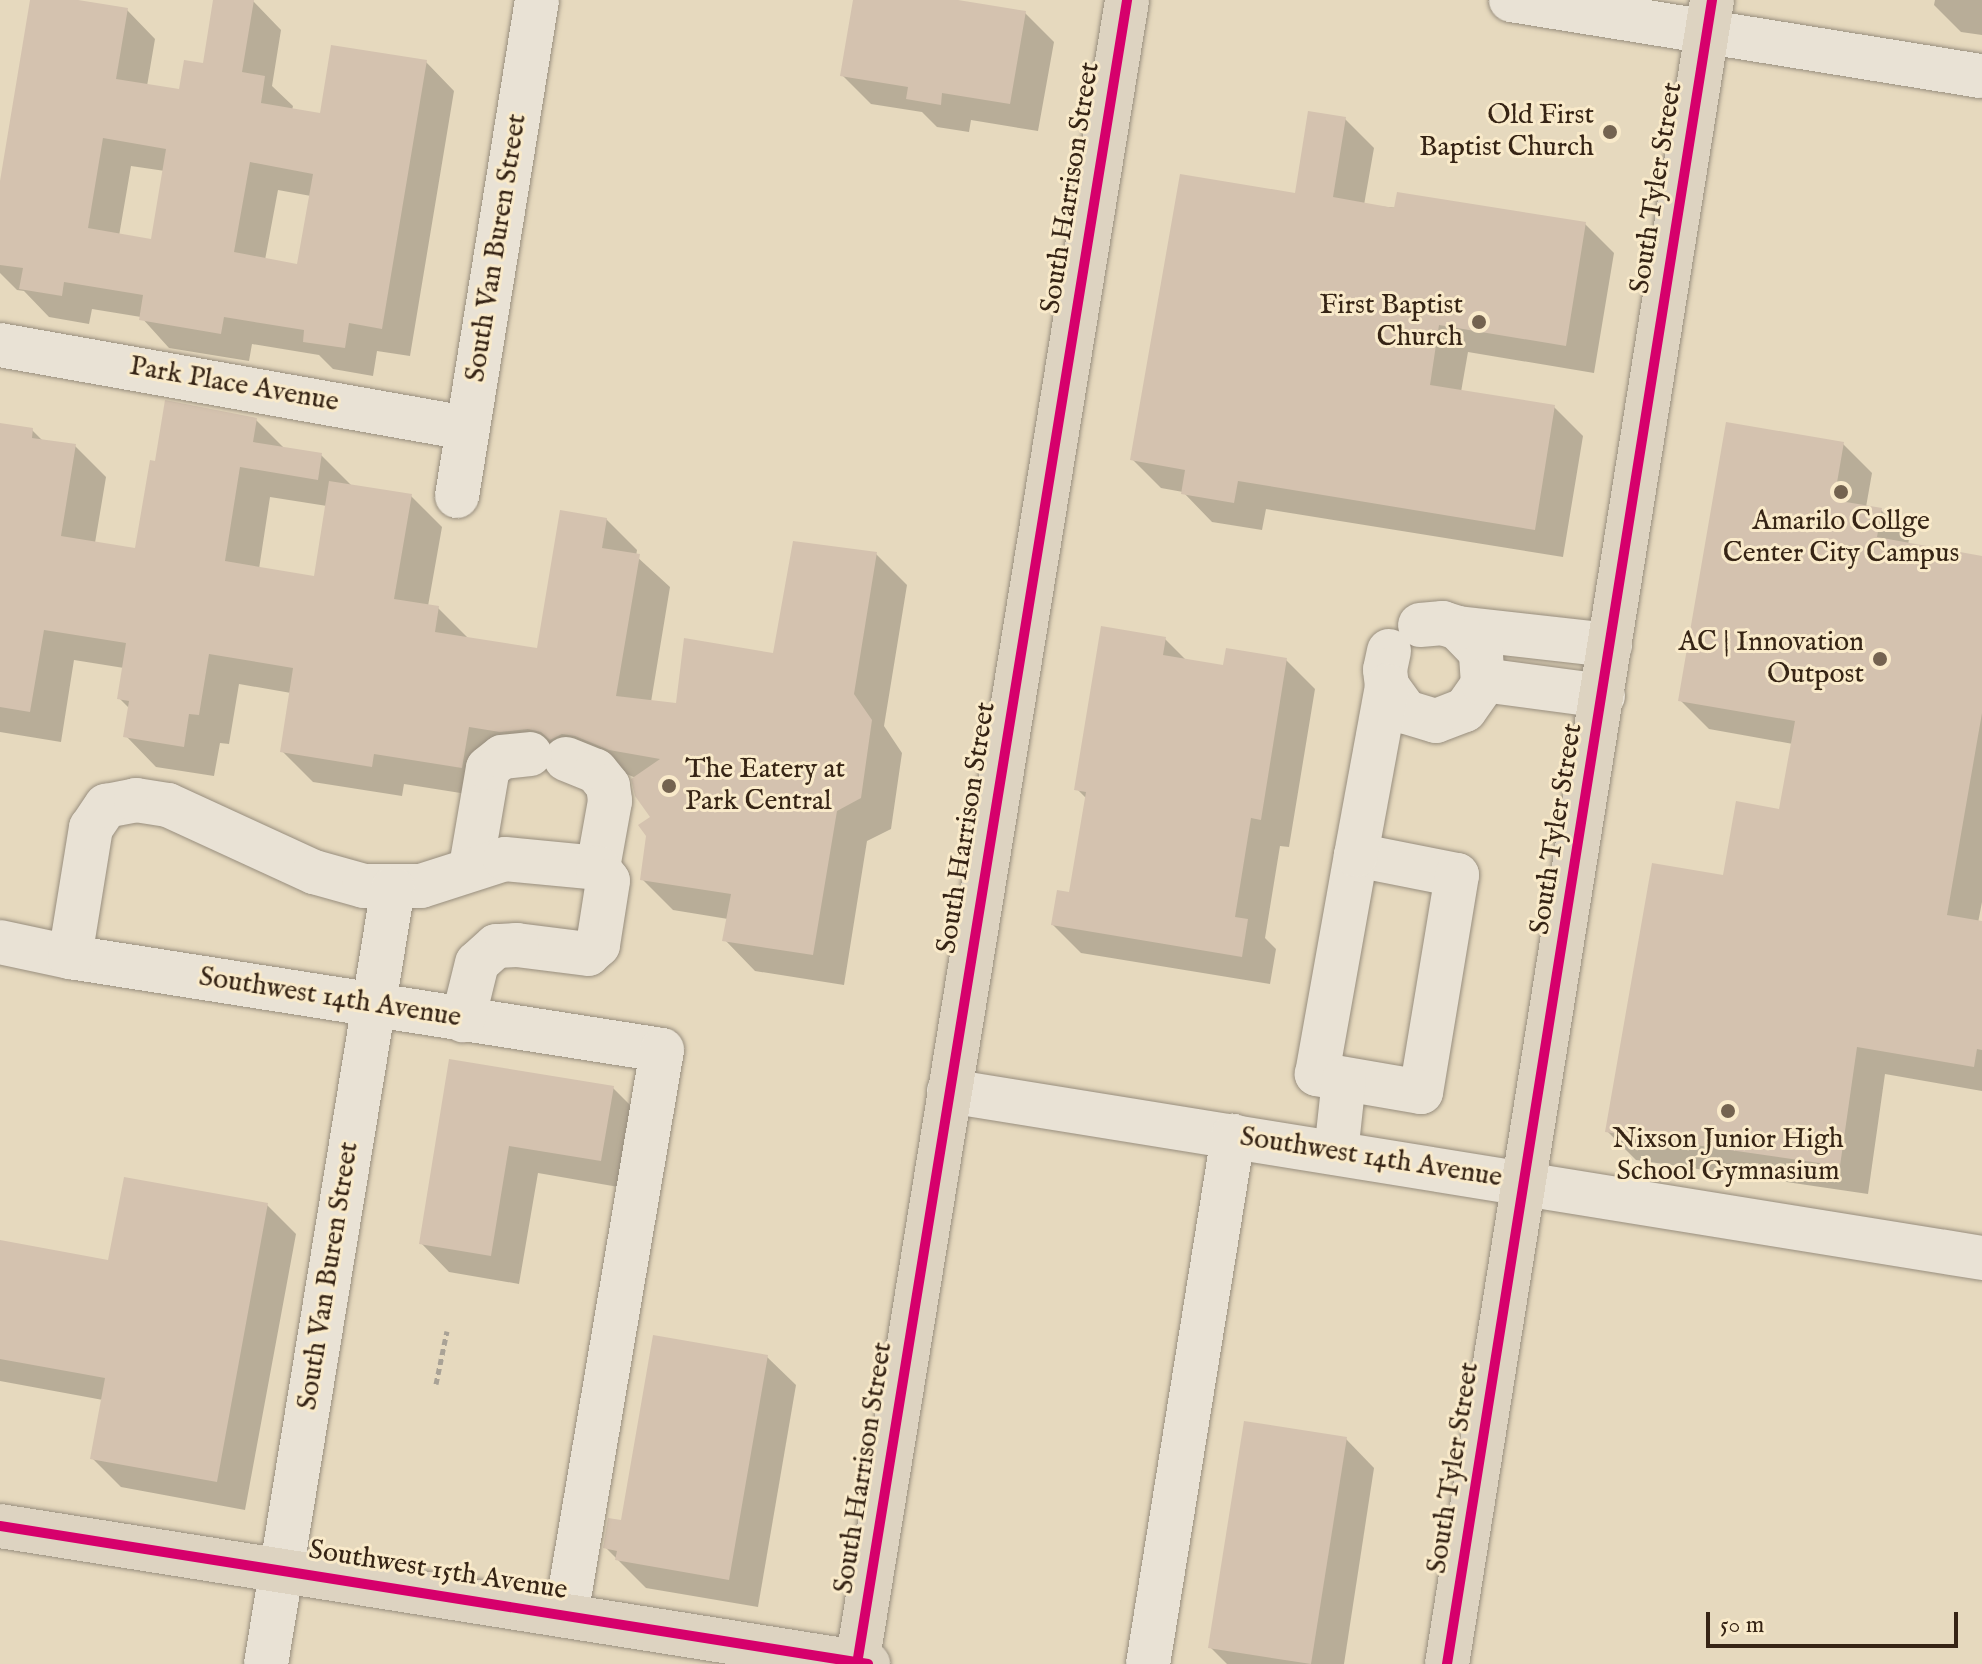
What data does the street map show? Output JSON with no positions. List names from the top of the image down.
{
  "streets": {
    "main road": ["South Harrison Street", "South Tyler Street", "Southwest 15th Avenue"],
    "street": ["South Van Buren Street", "Park Place Avenue", "Southwest 14th Avenue"]
  },
  "crossings": [
    ["South Harrison Street", "Southwest 14th Avenue"],
    ["South Harrison Street", "Southwest 15th Avenue"],
    ["South Tyler Street", "Southwest 14th Avenue"],
    ["South Van Buren Street", "Park Place Avenue"],
    ["South Van Buren Street", "Southwest 14th Avenue"],
    ["South Van Buren Street", "Southwest 15th Avenue"],
    ["Southwest 14th Avenue", "Southwest 15th Avenue"]
  ],
  "places": [
    "Old First Baptist Church",
    "First Baptist Church",
    "Amarilo Collge Center City Campus",
    "AC | Innovation Outpost",
    "The Eatery at Park Central",
    "Nixson Junior High School Gymnasium"
  ],
  "scale_bar": "50 m"
}
